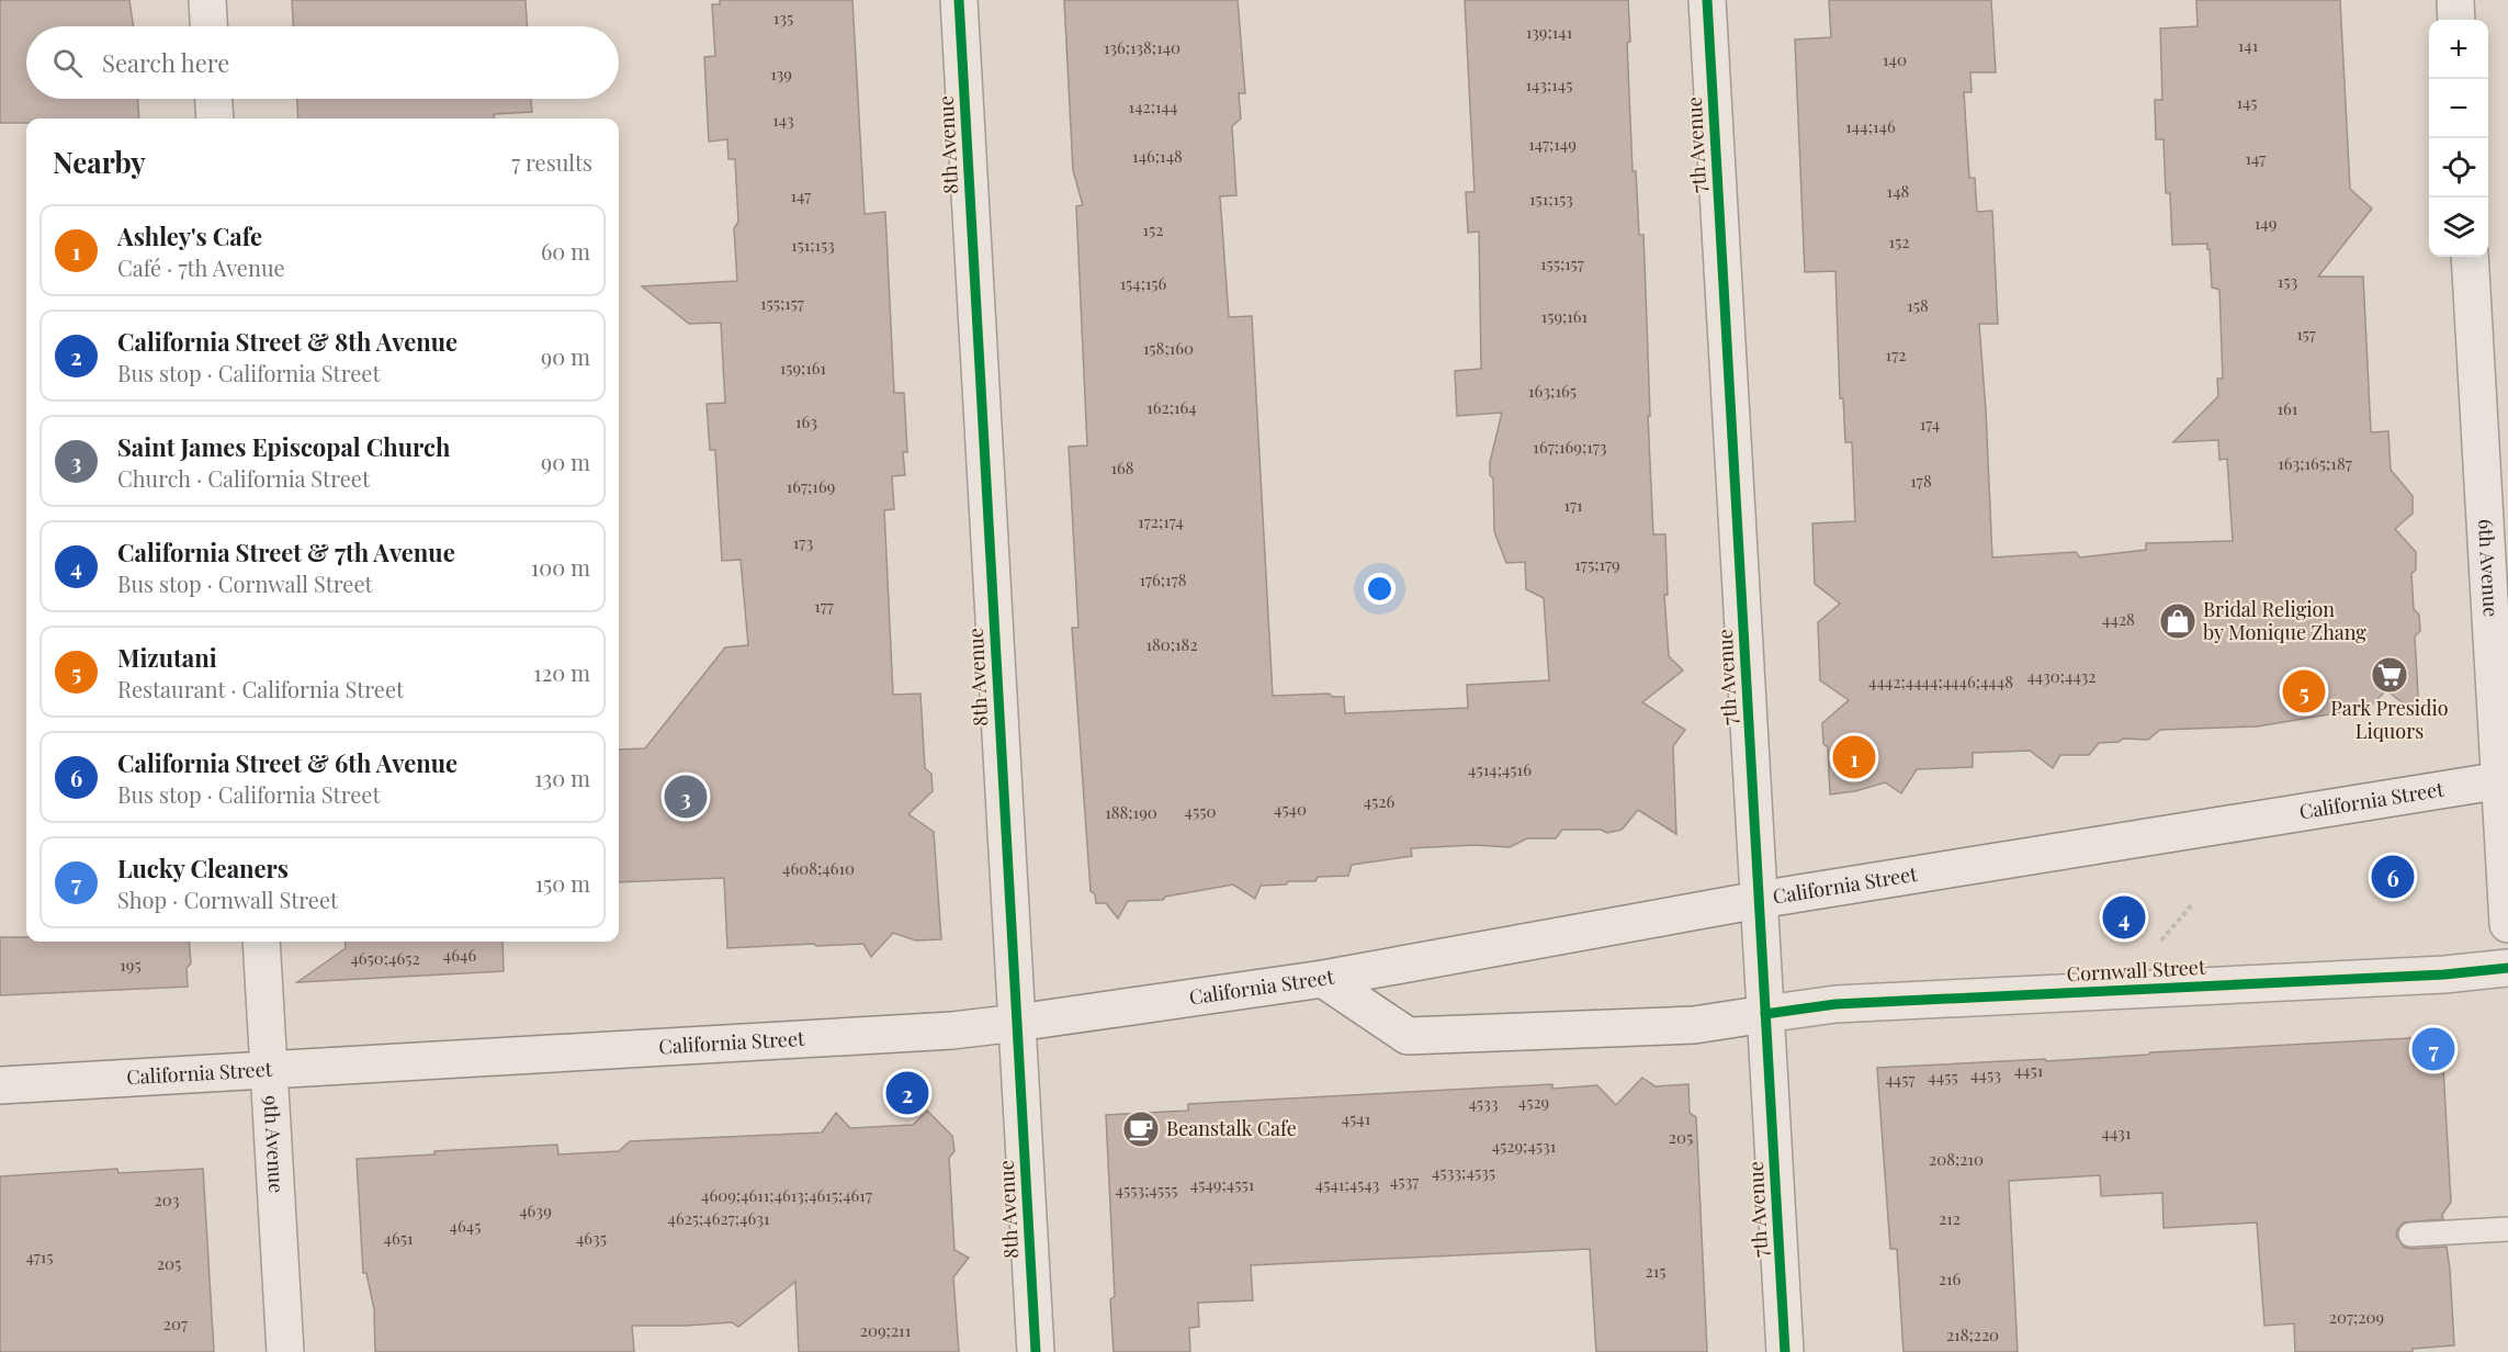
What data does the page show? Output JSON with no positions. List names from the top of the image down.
{
  "streets": {
    "street": [
      "8th Avenue",
      "7th Avenue",
      "6th Avenue",
      "California Street",
      "Cornwall Street",
      "9th Avenue"
    ]
  },
  "crossings": [
    ["8th Avenue", "California Street"],
    ["7th Avenue", "California Street"],
    ["7th Avenue", "Cornwall Street"],
    ["6th Avenue", "California Street"],
    ["California Street", "Cornwall Street"],
    ["California Street", "9th Avenue"]
  ],
  "places": {
    "shop": ["Bridal Religion by Monique Zhang"],
    "supermarket": ["Park Presidio Liquors"],
    "cafe": ["Beanstalk Cafe"]
  },
  "house_numbers": [
    "135",
    "139;141",
    "141",
    "136;138;140",
    "140",
    "139",
    "143;145",
    "145",
    "142;144",
    "143",
    "144;146",
    "147;149",
    "146;148",
    "147",
    "148",
    "147",
    "151;153",
    "149",
    "152",
    "152",
    "151;153",
    "155;157",
    "153",
    "154;156",
    "155;157",
    "158",
    "159;161",
    "157",
    "158;160",
    "172",
    "159;161",
    "163;165",
    "162;164",
    "161",
    "163",
    "174",
    "167;169;173",
    "163;165;187",
    "168",
    "178",
    "167;169",
    "171",
    "172;174",
    "173",
    "175;179",
    "176;178",
    "177",
    "4428",
    "180;182",
    "4430;4432",
    "4442;4444;4446;4448",
    "4514;4516",
    "4526",
    "4540",
    "4550",
    "188;190",
    "4608;4610",
    "4646",
    "4650;4652",
    "195",
    "4451",
    "4453",
    "4455",
    "4457",
    "4529",
    "4533",
    "4541",
    "4431",
    "205",
    "4529;4531",
    "208;210",
    "4533;4535",
    "4537",
    "4549;4551",
    "4541;4543",
    "4553;4555",
    "4609;4611;4613;4615;4617",
    "203",
    "4639",
    "4625;4627;4631",
    "212",
    "4645",
    "4651",
    "4635",
    "4715",
    "205",
    "215",
    "216",
    "207;209",
    "207",
    "209;211",
    "218;220"
  ],
  "page": {
    "map_buttons": ["+", "−"],
    "search": "Search here",
    "heading": ["Nearby", "7 results"],
    "list": [
      {
        "mark": "1",
        "name": "Ashley's Cafe",
        "note": "Café · 7th Avenue",
        "value": "60 m"
      },
      {
        "mark": "2",
        "name": "California Street & 8th Avenue",
        "note": "Bus stop · California Street",
        "value": "90 m"
      },
      {
        "mark": "3",
        "name": "Saint James Episcopal Church",
        "note": "Church · California Street",
        "value": "90 m"
      },
      {
        "mark": "4",
        "name": "California Street & 7th Avenue",
        "note": "Bus stop · Cornwall Street",
        "value": "100 m"
      },
      {
        "mark": "5",
        "name": "Mizutani",
        "note": "Restaurant · California Street",
        "value": "120 m"
      },
      {
        "mark": "6",
        "name": "California Street & 6th Avenue",
        "note": "Bus stop · California Street",
        "value": "130 m"
      },
      {
        "mark": "7",
        "name": "Lucky Cleaners",
        "note": "Shop · Cornwall Street",
        "value": "150 m"
      }
    ],
    "pins": [
      "5",
      "1",
      "3",
      "6",
      "4",
      "7",
      "2"
    ]
  }
}
